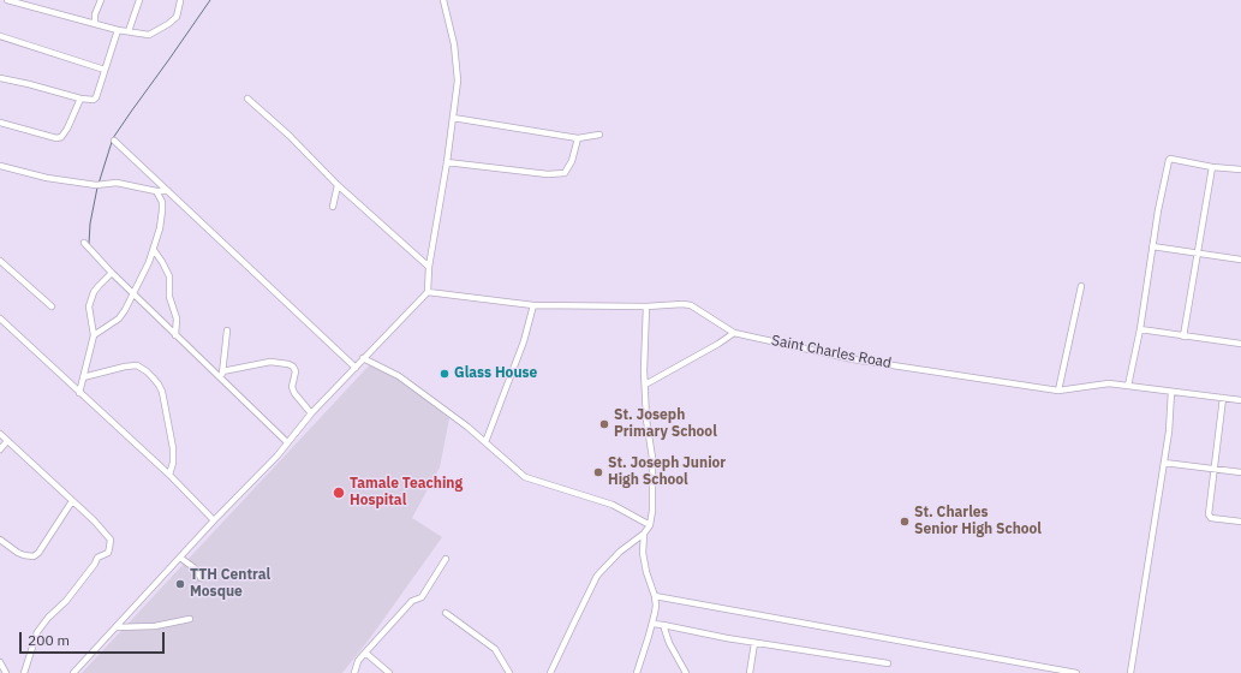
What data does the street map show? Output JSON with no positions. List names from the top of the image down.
{
  "streets": {
    "street": ["Saint Charles Road"]
  },
  "places": [
    "Glass House",
    "St. Joseph Primary School",
    "St. Joseph Junior High School",
    "Tamale Teaching Hospital",
    "St. Charles Senior High School",
    "TTH Central Mosque"
  ],
  "scale_bar": "200 m"
}
